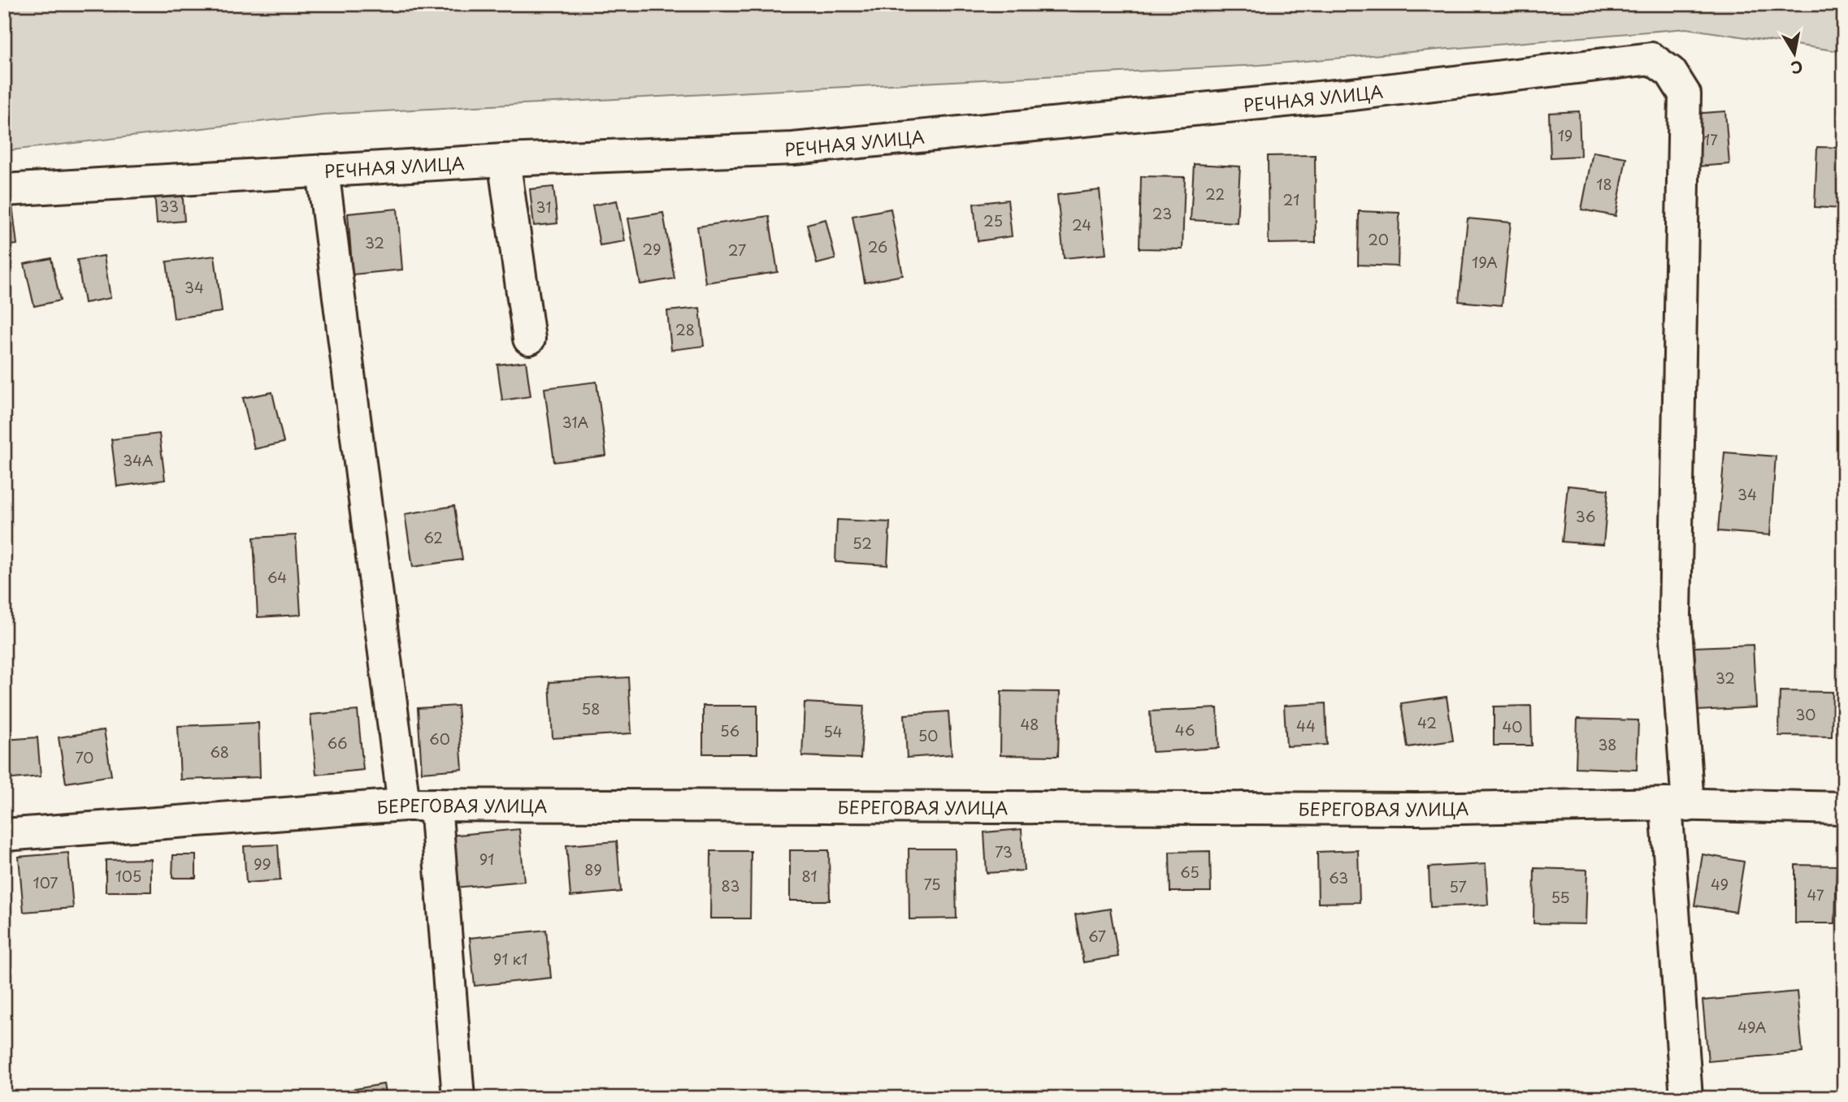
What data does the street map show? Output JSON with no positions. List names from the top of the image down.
{
  "streets": {
    "street": ["РЕЧНАЯ УЛИЦА", "БЕРЕГОВАЯ УЛИЦА"]
  },
  "crossings": [
    ["РЕЧНАЯ УЛИЦА", "БЕРЕГОВАЯ УЛИЦА"]
  ],
  "house_numbers": [
    "19",
    "17",
    "18",
    "22",
    "21",
    "33",
    "31",
    "23",
    "25",
    "24",
    "20",
    "32",
    "26",
    "29",
    "27",
    "19А",
    "34",
    "28",
    "31А",
    "34А",
    "34",
    "36",
    "62",
    "52",
    "64",
    "32",
    "58",
    "30",
    "42",
    "48",
    "44",
    "40",
    "46",
    "56",
    "54",
    "50",
    "60",
    "66",
    "38",
    "68",
    "70",
    "73",
    "91",
    "99",
    "89",
    "65",
    "105",
    "81",
    "63",
    "107",
    "75",
    "49",
    "83",
    "57",
    "47",
    "55",
    "67",
    "91 к1",
    "49А"
  ],
  "north": "bottom"
}
